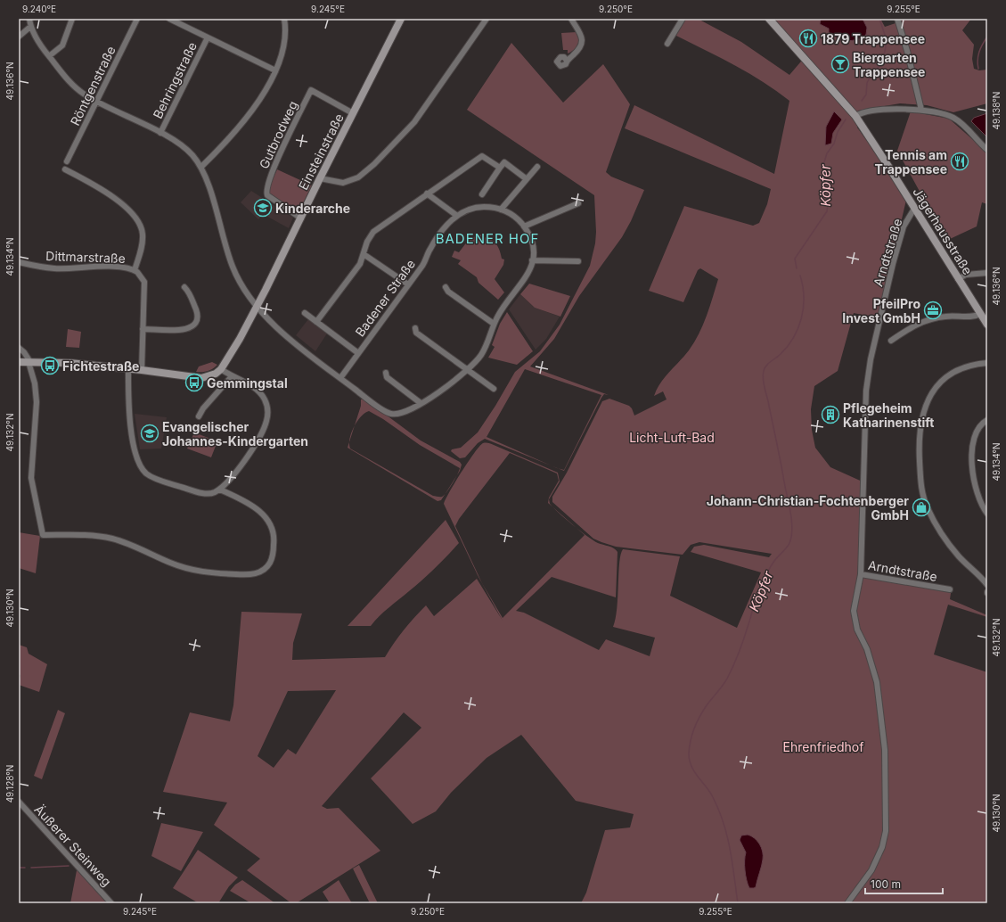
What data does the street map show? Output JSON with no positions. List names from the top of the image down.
{
  "streets": {
    "street": [
      "Behringstraße",
      "Röntgenstraße",
      "Gutbrodweg",
      "Einsteinstraße",
      "Jägerhausstraße",
      "Arndtstraße",
      "Dittmarstraße",
      "Badener Straße",
      "Äußerer Steinweg"
    ]
  },
  "crossings": [
    ["Gutbrodweg", "Einsteinstraße"],
    ["Einsteinstraße", "Badener Straße"],
    ["Jägerhausstraße", "Arndtstraße"]
  ],
  "districts": ["BADENER HOF"],
  "water": ["Köpfer"],
  "parks": ["Licht-Luft-Bad", "Ehrenfriedhof"],
  "places": {
    "restaurant": ["1879 Trappensee", "Tennis am Trappensee"],
    "bar": ["Biergarten Trappensee"],
    "school or university": ["Kinderarche", "Evangelischer Johannes-Kindergarten"],
    "office": ["PfeilPro Invest GmbH"],
    "bus stop": ["Fichtestraße", "Gemmingstal"],
    "building": ["Pflegeheim Katharinenstift"],
    "shop": ["Johann-Christian-Fochtenberger GmbH"]
  },
  "scale_bar": "100 m",
  "coordinates": [
    "9.240°E",
    "9.245°E",
    "9.250°E",
    "9.255°E",
    "49.136°N",
    "49.138°N",
    "49.134°N",
    "49.132°N",
    "49.130°N",
    "49.128°N"
  ]
}
